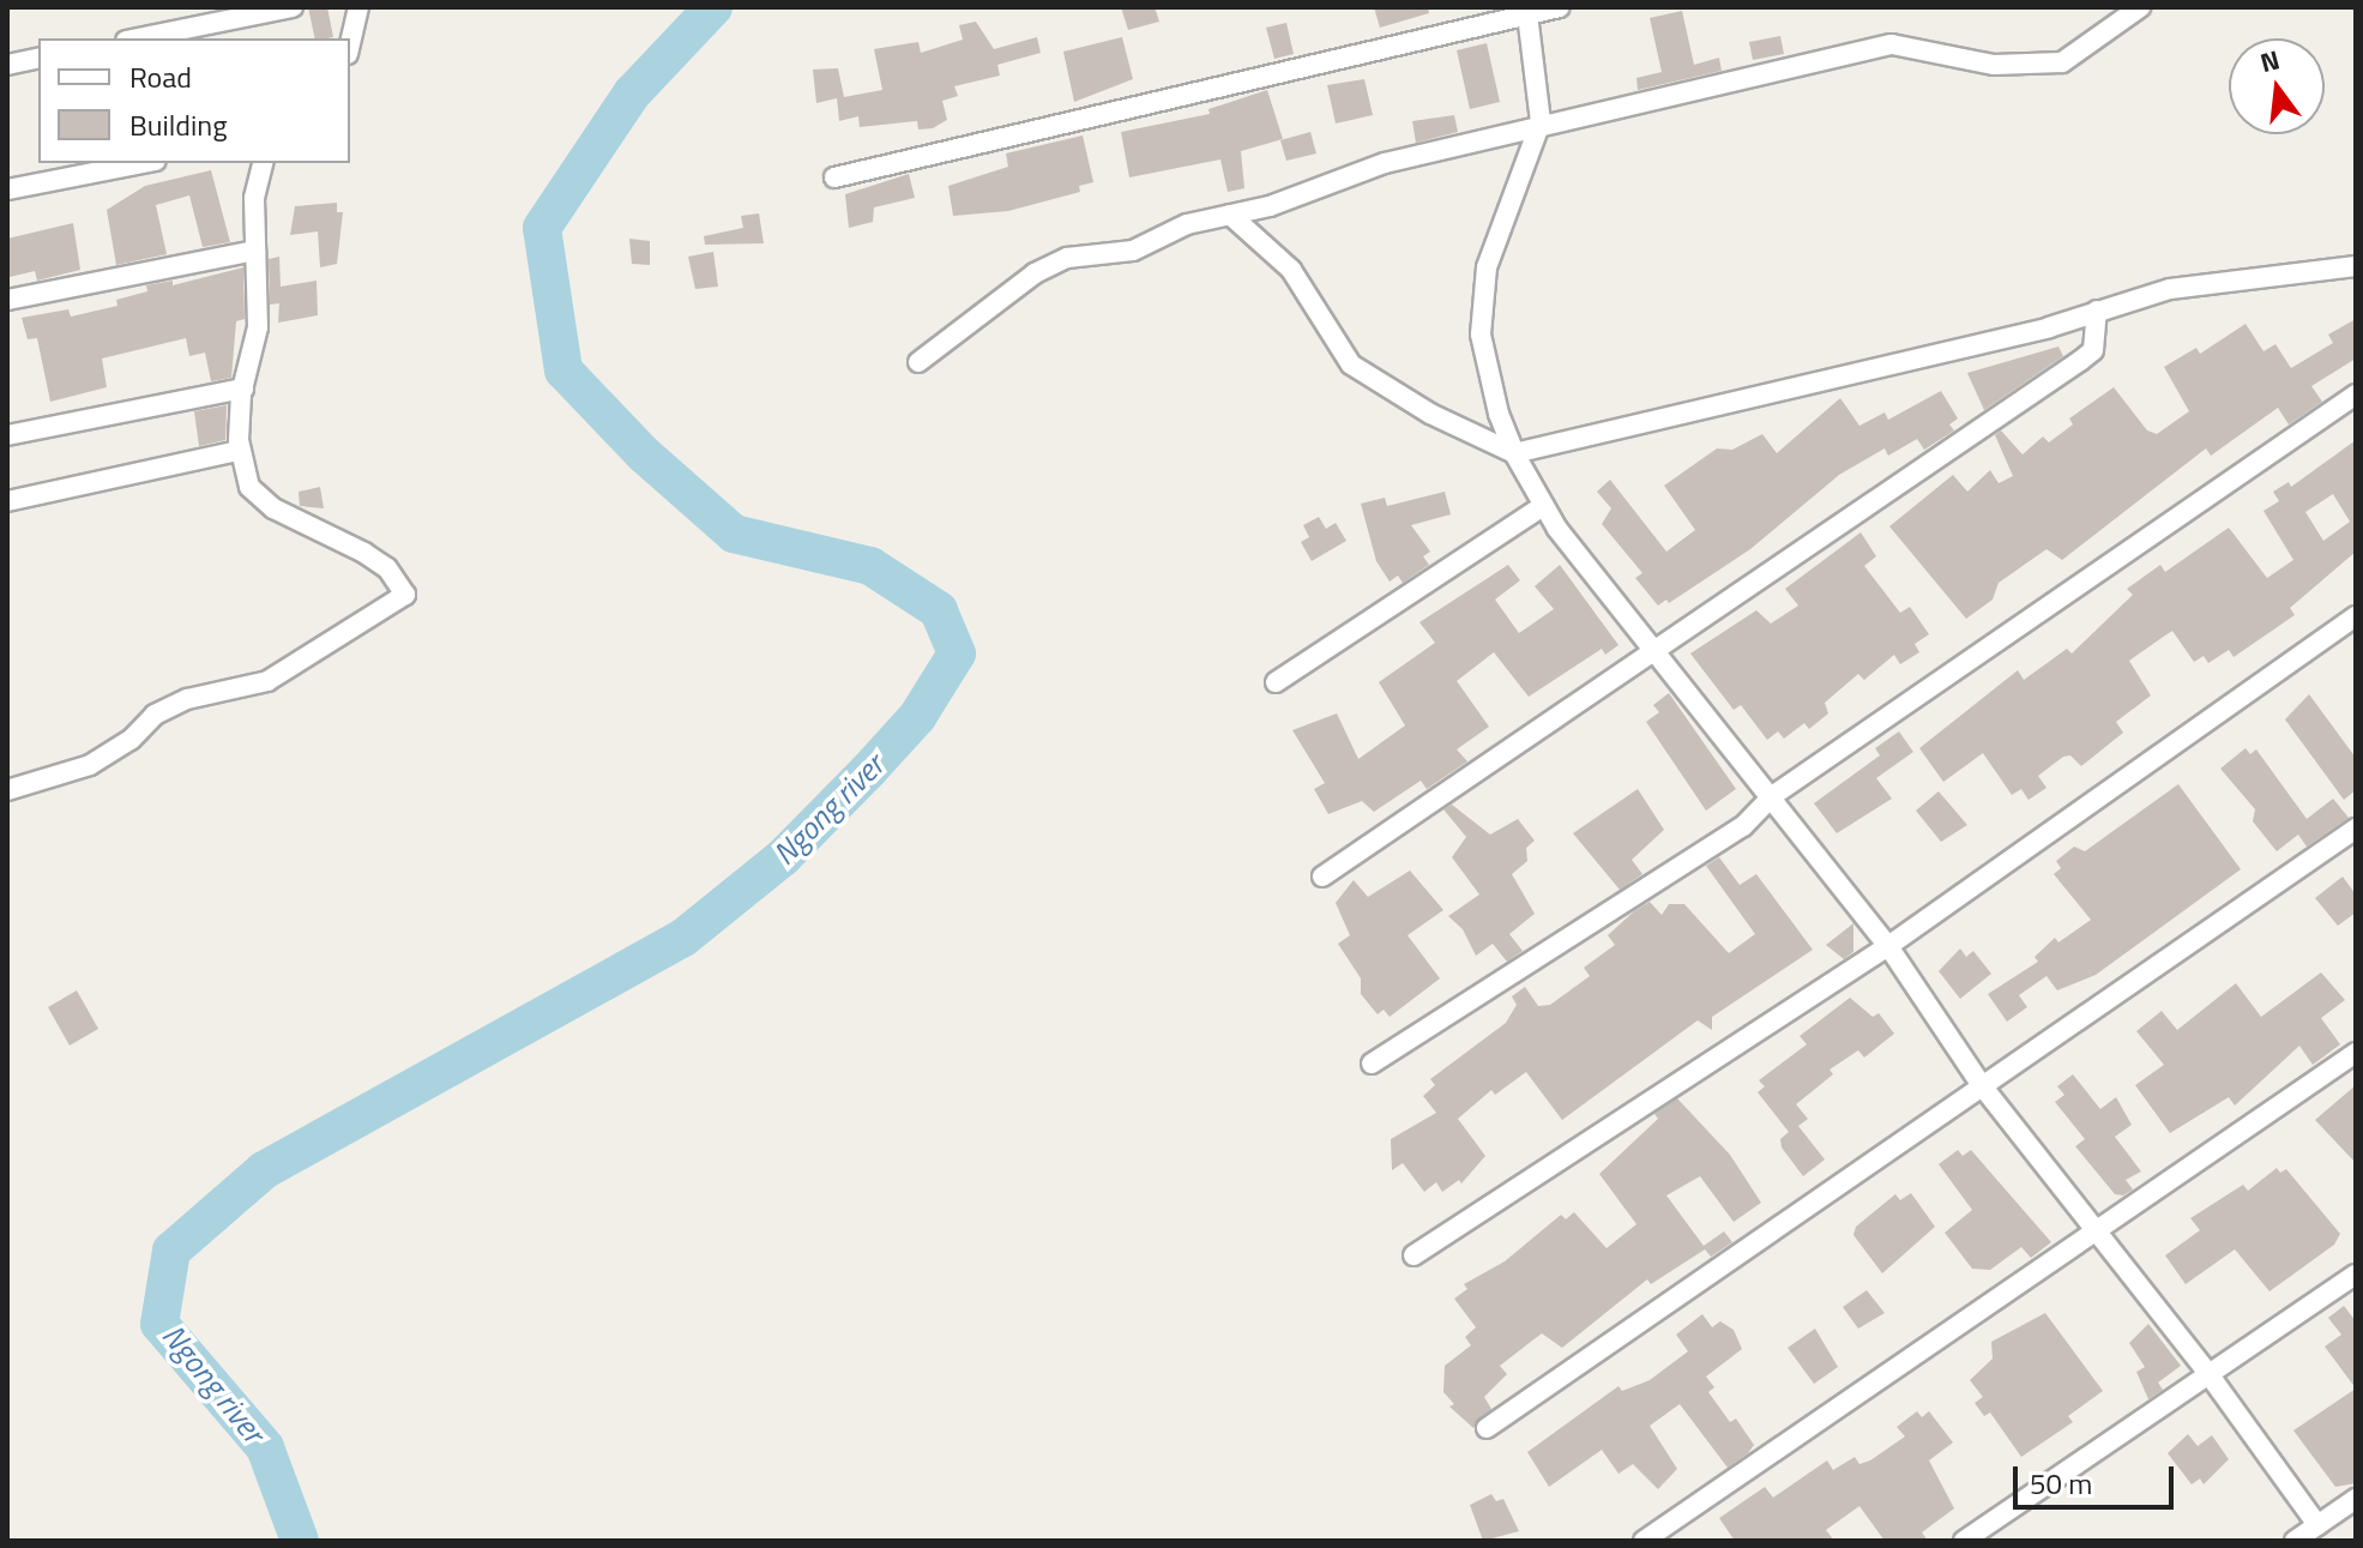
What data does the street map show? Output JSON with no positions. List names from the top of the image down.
{
  "water": ["Ngong river"],
  "legend": ["Road", "Building"],
  "scale_bar": "50 m",
  "north": "top"
}
